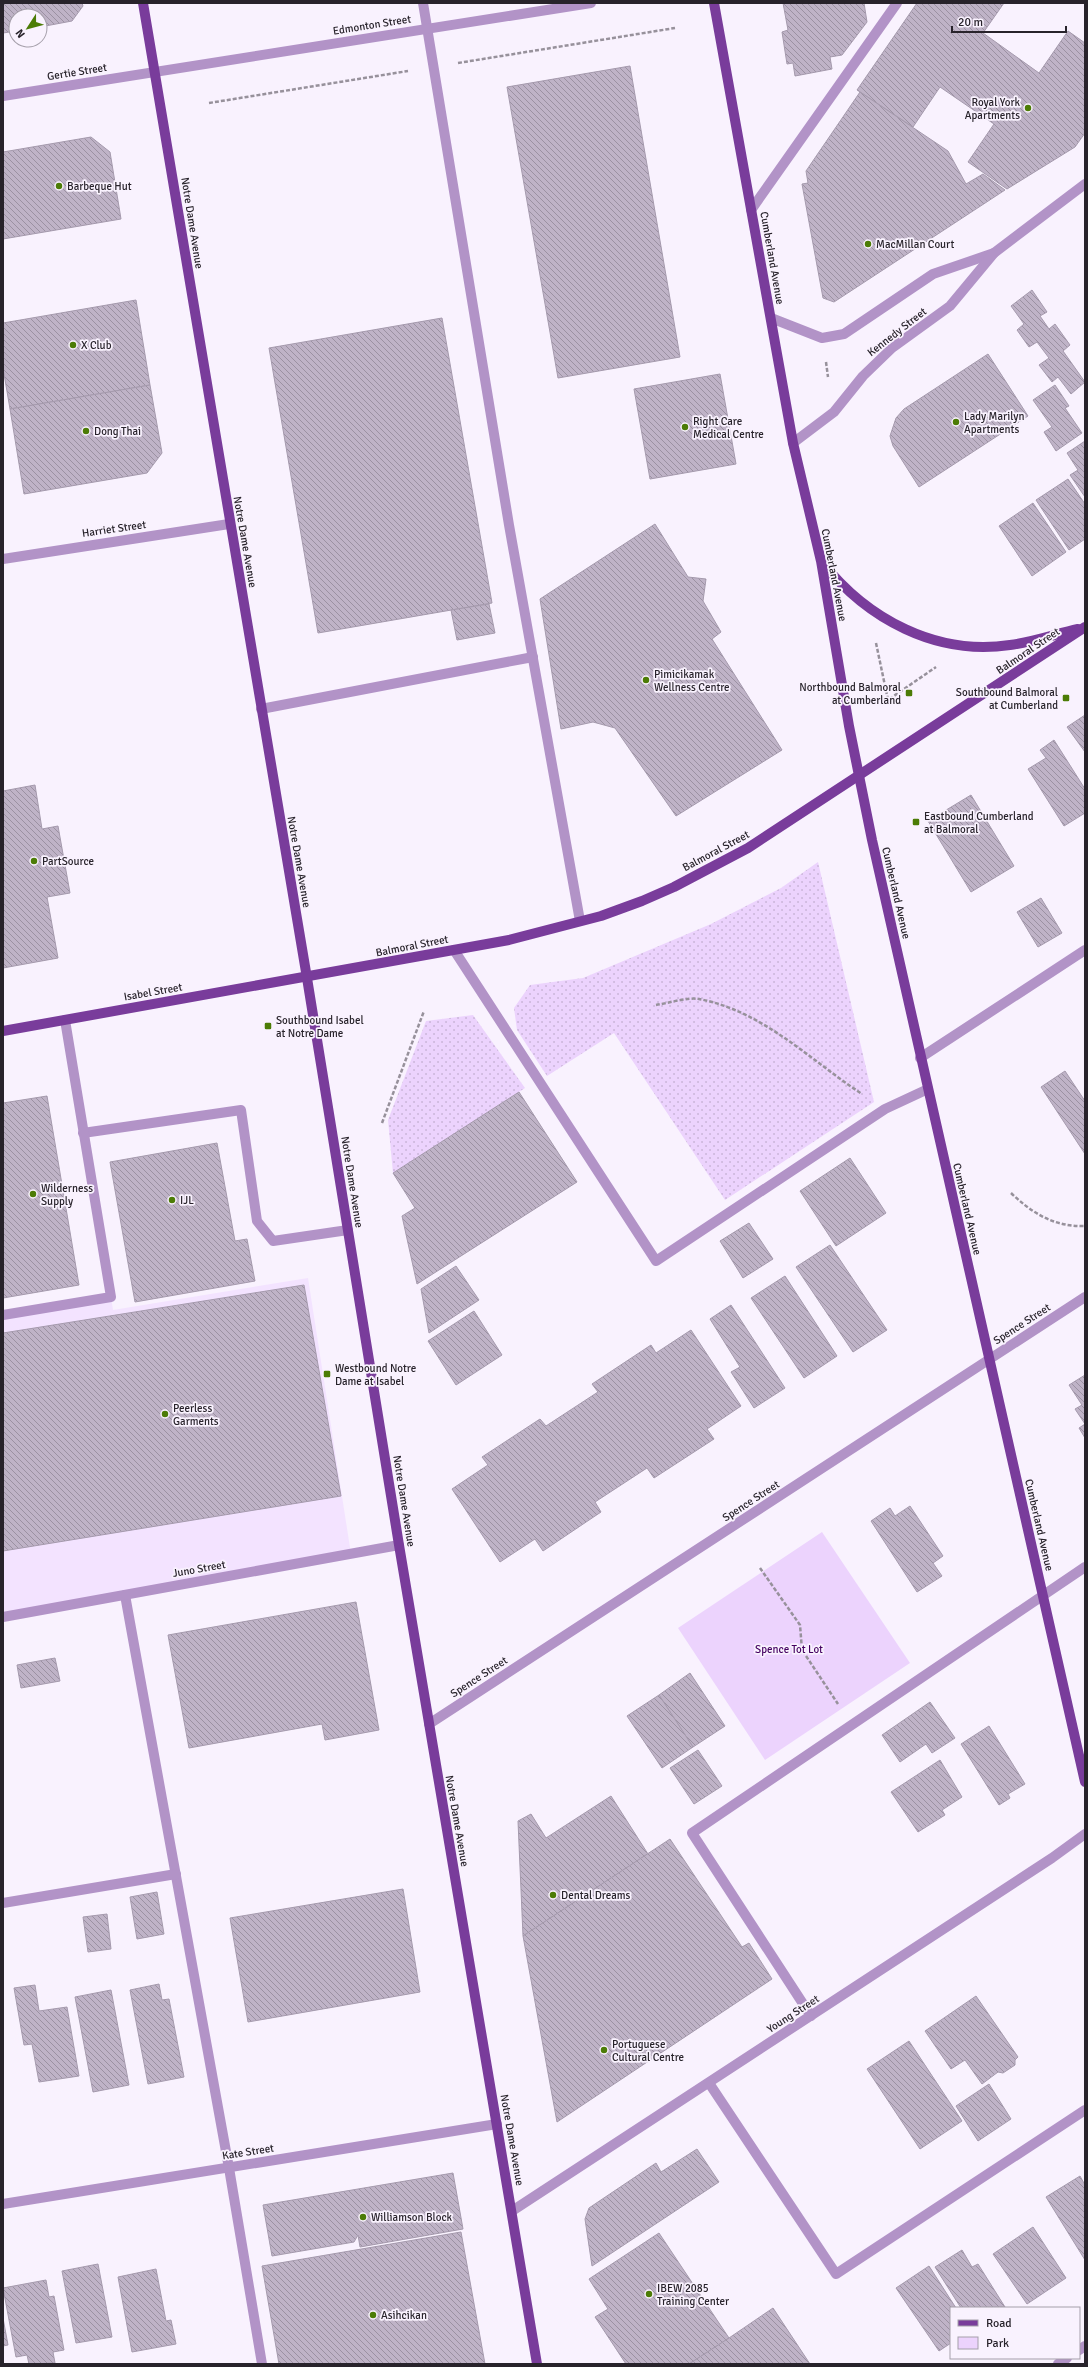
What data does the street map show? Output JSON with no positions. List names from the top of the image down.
{
  "streets": {
    "main road": [
      "Notre Dame Avenue",
      "Cumberland Avenue",
      "Balmoral Street",
      "Isabel Street"
    ],
    "street": [
      "Edmonton Street",
      "Gertie Street",
      "Kennedy Street",
      "Harriet Street",
      "Spence Street",
      "Juno Street",
      "Young Street",
      "Kate Street"
    ]
  },
  "crossings": [
    ["Edmonton Street", "Gertie Street"],
    ["Edmonton Street", "Notre Dame Avenue"],
    ["Gertie Street", "Notre Dame Avenue"],
    ["Notre Dame Avenue", "Harriet Street"],
    ["Notre Dame Avenue", "Balmoral Street"],
    ["Notre Dame Avenue", "Isabel Street"],
    ["Notre Dame Avenue", "Spence Street"],
    ["Notre Dame Avenue", "Juno Street"],
    ["Notre Dame Avenue", "Young Street"],
    ["Notre Dame Avenue", "Kate Street"],
    ["Cumberland Avenue", "Kennedy Street"],
    ["Cumberland Avenue", "Balmoral Street"],
    ["Cumberland Avenue", "Spence Street"],
    ["Balmoral Street", "Isabel Street"]
  ],
  "parks": ["Spence Tot Lot"],
  "places": {
    "other": [
      "Royal York Apartments",
      "Barbeque Hut",
      "MacMillan Court",
      "X Club",
      "Lady Marilyn Apartments",
      "Right Care Medical Centre",
      "Dong Thai",
      "Pimicikamak Wellness Centre",
      "PartSource",
      "Wilderness Supply",
      "IJL",
      "Peerless Garments",
      "Dental Dreams",
      "Portuguese Cultural Centre",
      "Williamson Block",
      "IBEW 2085 Training Center",
      "Asihcikan"
    ],
    "transit": [
      "Northbound Balmoral at Cumberland",
      "Southbound Balmoral at Cumberland",
      "Eastbound Cumberland at Balmoral",
      "Southbound Isabel at Notre Dame",
      "Westbound Notre Dame at Isabel"
    ]
  },
  "legend": ["Road", "Park"],
  "scale_bar": "20 m",
  "north": "bottom left"
}
